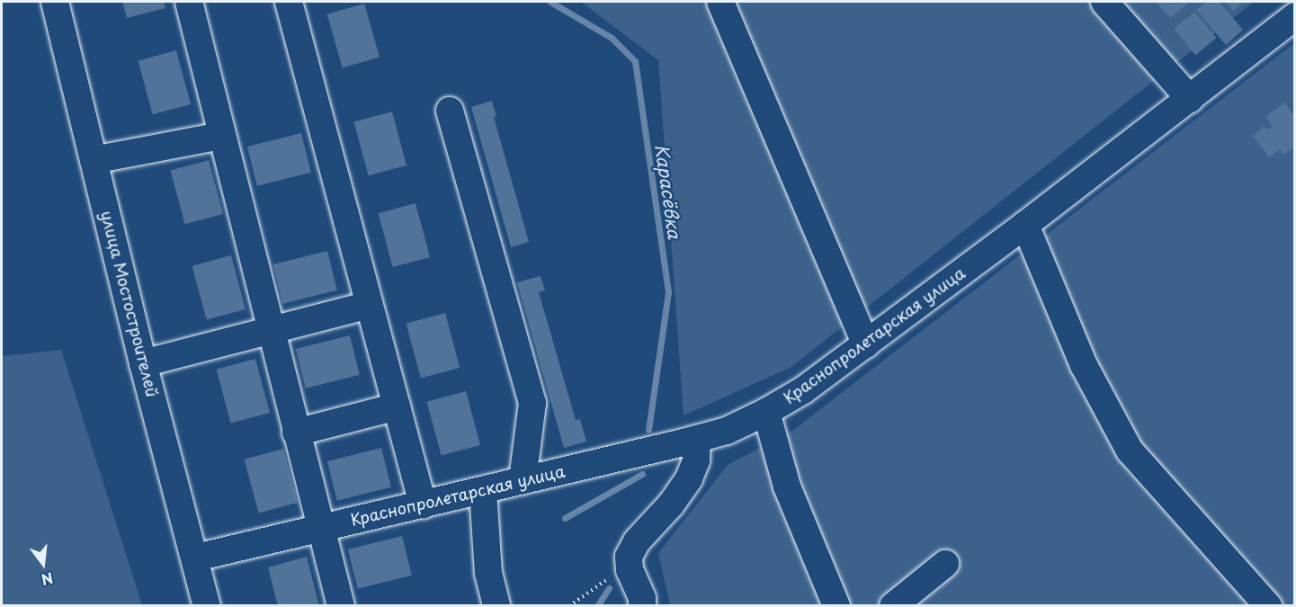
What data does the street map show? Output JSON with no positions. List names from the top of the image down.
{
  "streets": {
    "street": ["улица Мостостроителей", "Краснопролетарская улица"]
  },
  "crossings": [
    ["улица Мостостроителей", "Краснопролетарская улица"]
  ],
  "water": ["Карасёвка"],
  "north": "bottom"
}
